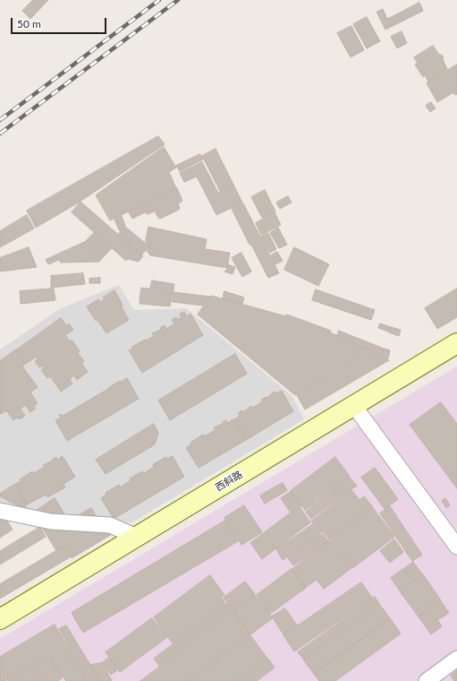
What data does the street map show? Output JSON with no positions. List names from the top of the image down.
{
  "streets": {
    "street": ["西斜路"]
  },
  "scale_bar": "50 m"
}
